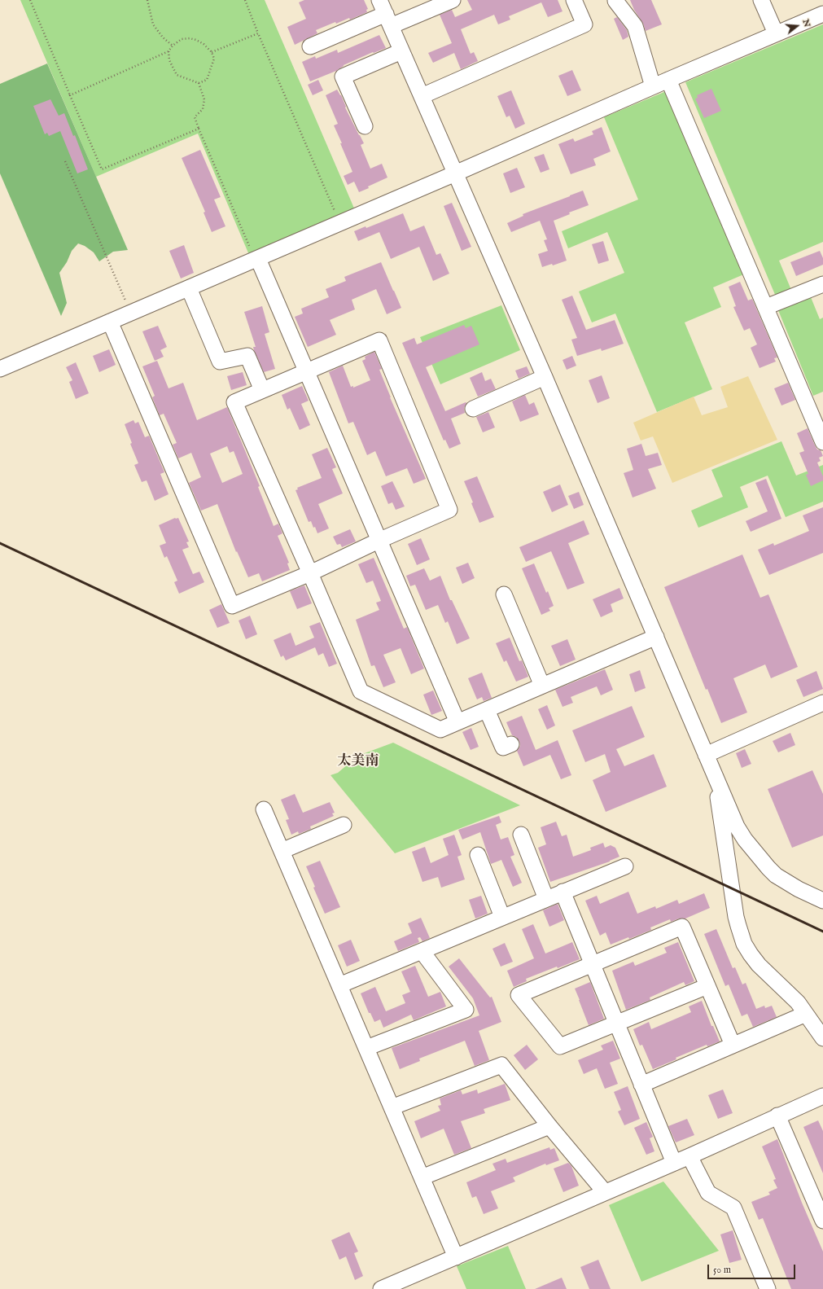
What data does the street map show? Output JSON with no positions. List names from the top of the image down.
{
  "districts": ["太美南"],
  "scale_bar": "50 m",
  "north": "right"
}
